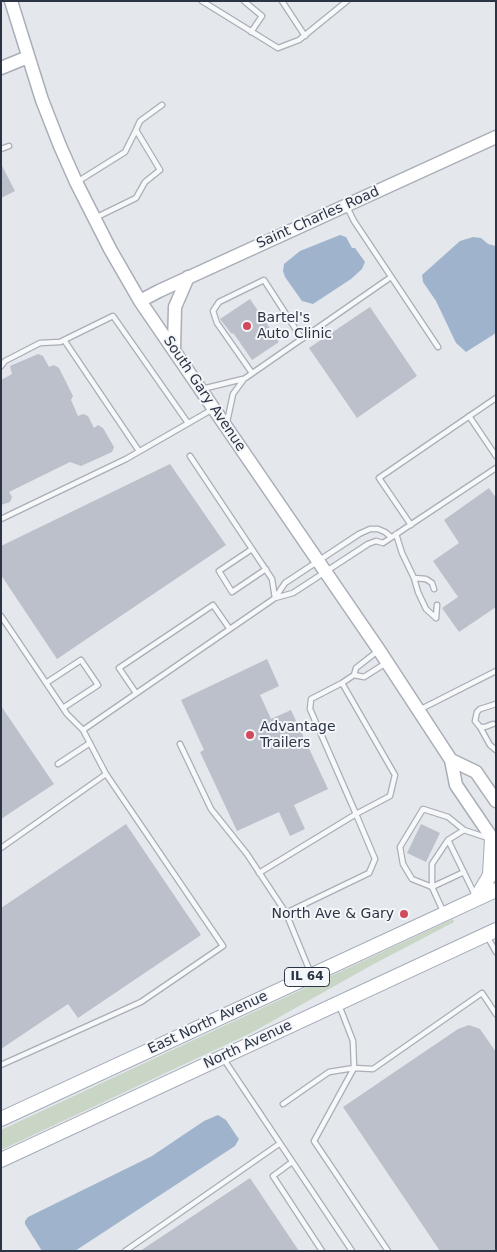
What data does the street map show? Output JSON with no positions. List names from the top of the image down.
{
  "streets": {
    "main road": [
      "Saint Charles Road",
      "South Gary Avenue",
      "IL 64",
      "East North Avenue",
      "North Avenue"
    ]
  },
  "crossings": [
    ["Saint Charles Road", "South Gary Avenue"]
  ],
  "places": ["Bartel's Auto Clinic", "Advantage Trailers", "North Ave & Gary"]
}
